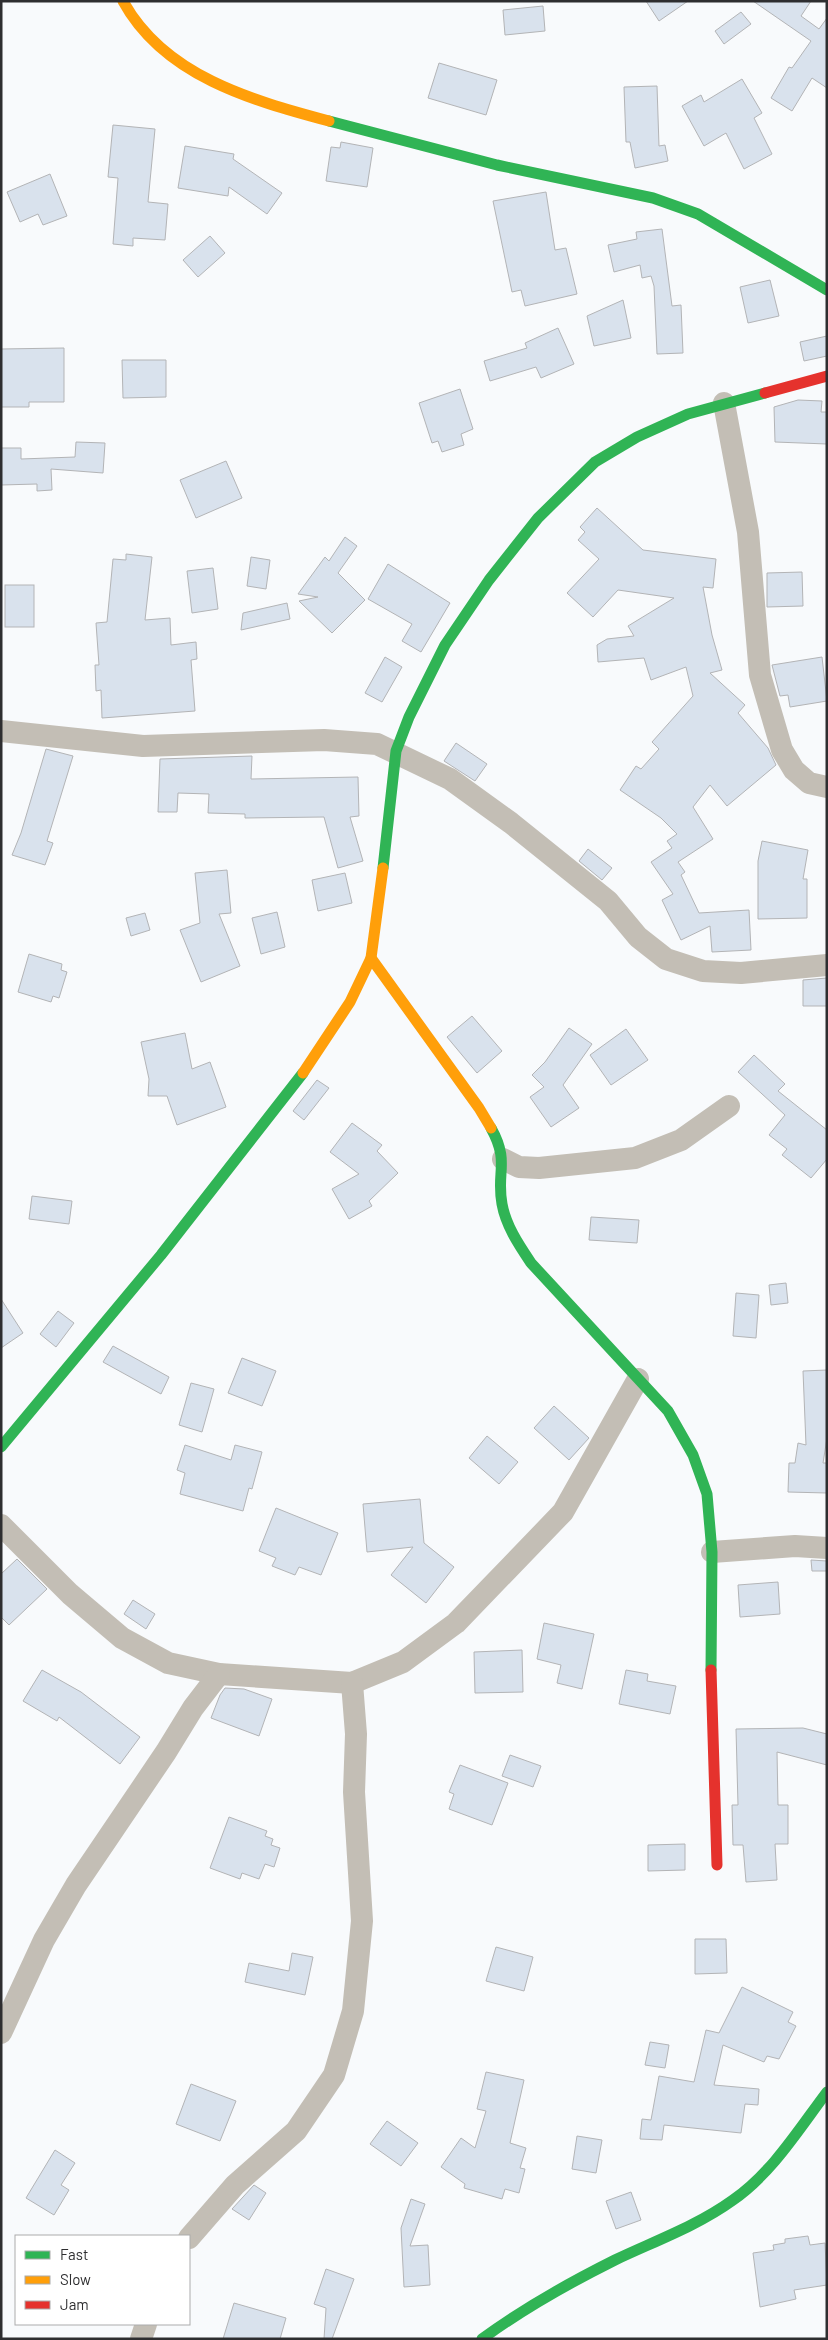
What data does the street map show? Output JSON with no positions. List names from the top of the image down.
{
  "legend": ["Fast", "Slow", "Jam"]
}
